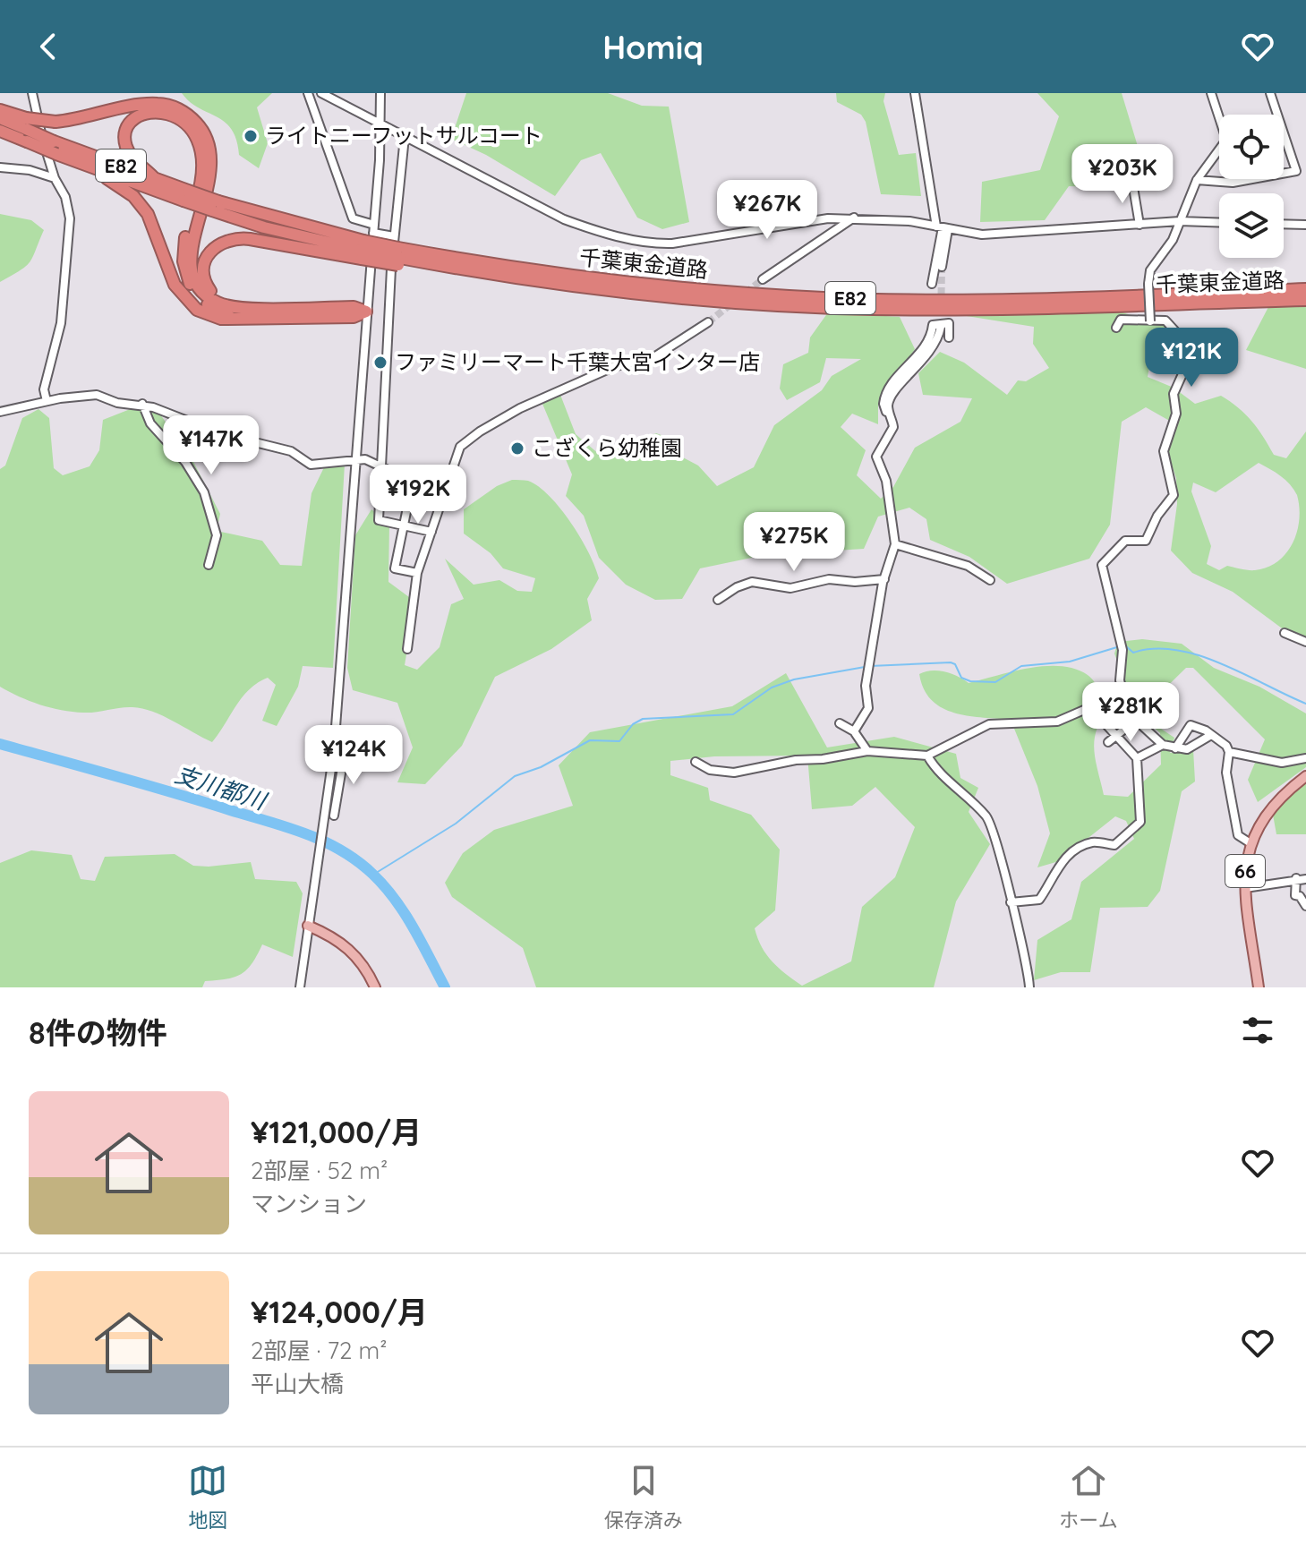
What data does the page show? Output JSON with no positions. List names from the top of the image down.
{
  "streets": {
    "highway": ["E82", "千葉東金道路"],
    "main road": ["66"]
  },
  "water": ["支川都川"],
  "places": ["ライトニーフットサルコート", "ファミリーマート千葉大宮インター店", "こざくら幼稚園"],
  "page": {
    "header": "Homiq",
    "price": [
      "¥203K",
      "¥267K",
      "¥121K",
      "¥147K",
      "¥192K",
      "¥275K",
      "¥281K",
      "¥124K"
    ],
    "heading": "8件の物件",
    "list": [
      {
        "name": "¥121,000/月",
        "note": "2部屋 · 52 m² · マンション"
      },
      {
        "name": "¥124,000/月",
        "note": "2部屋 · 72 m² · 平山大橋"
      }
    ],
    "tabs": ["地図", "保存済み", "ホーム"]
  }
}
